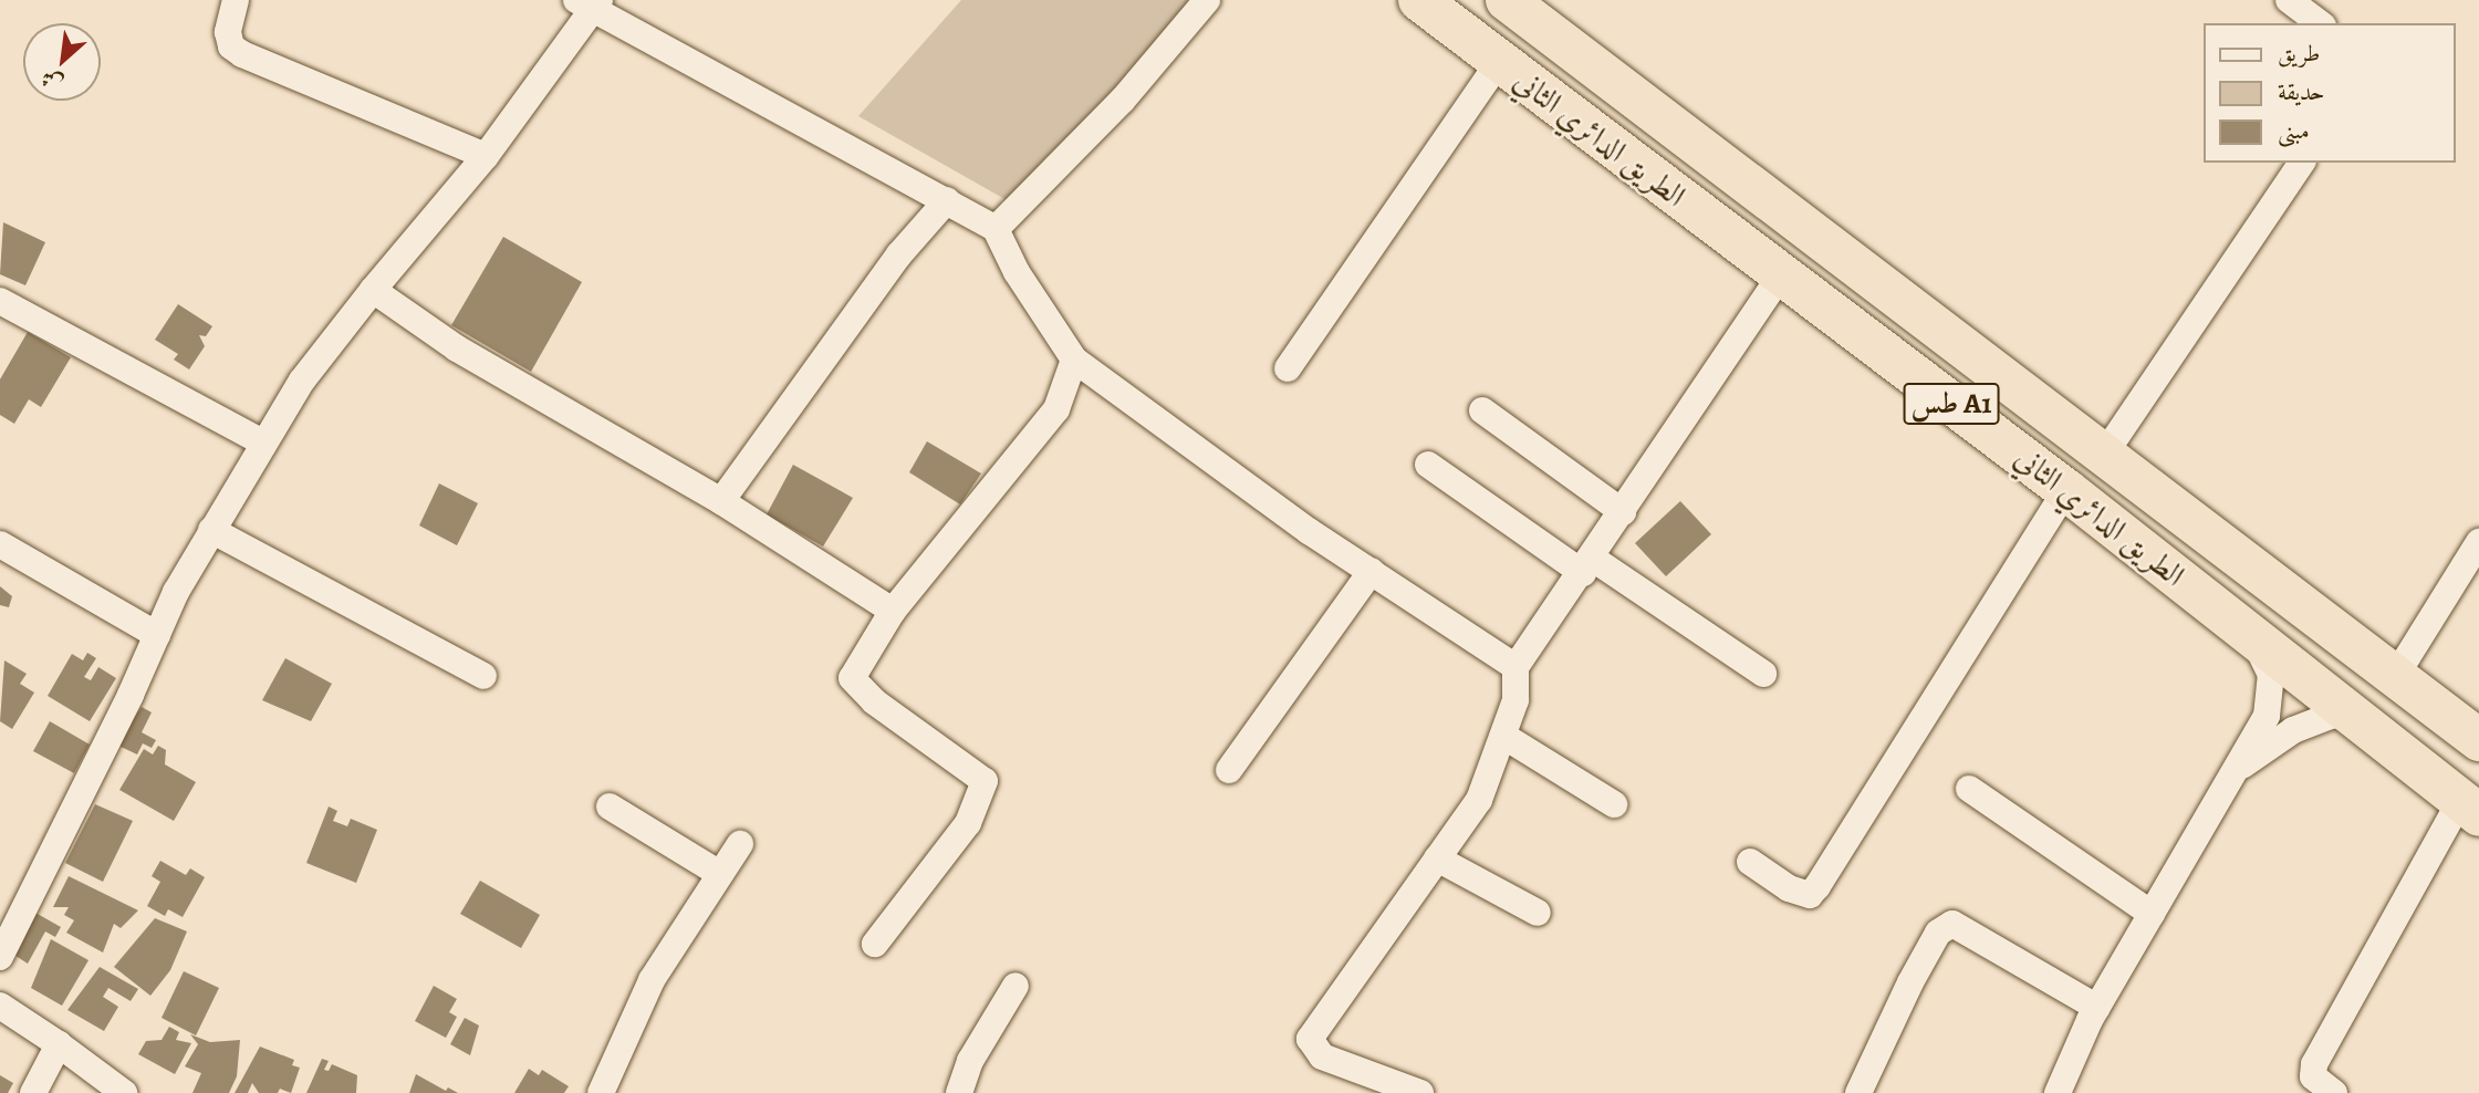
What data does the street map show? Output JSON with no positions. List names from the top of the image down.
{
  "streets": {
    "highway": ["الطريق الدائري الثاني", "طس A1"]
  },
  "legend": ["طريق", "حديقة", "مبنى"],
  "north": "bottom left"
}
